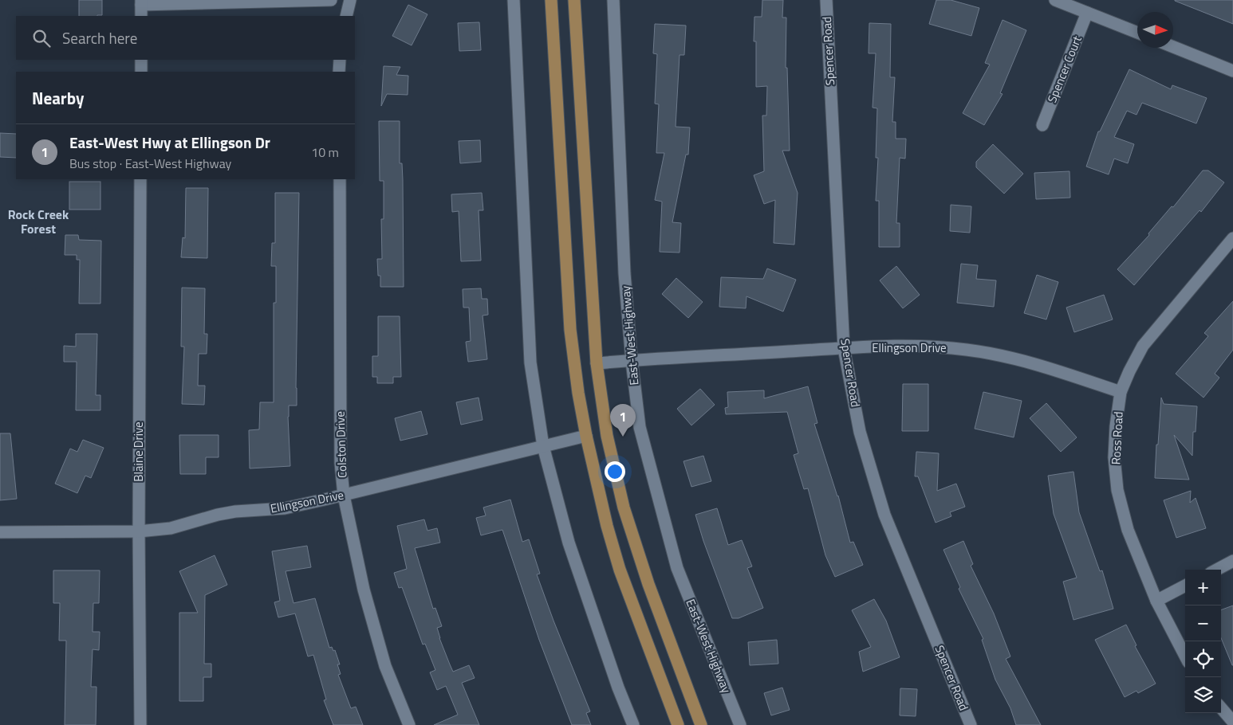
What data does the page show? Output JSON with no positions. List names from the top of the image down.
{
  "streets": {
    "street": [
      "Spencer Road",
      "Spencer Court",
      "East-West Highway",
      "Ellingson Drive",
      "Ross Road",
      "Colston Drive",
      "Blaine Drive"
    ]
  },
  "crossings": [
    ["Spencer Road", "Ellingson Drive"],
    ["East-West Highway", "Ellingson Drive"],
    ["Ellingson Drive", "Ross Road"],
    ["Ellingson Drive", "Colston Drive"],
    ["Ellingson Drive", "Blaine Drive"]
  ],
  "districts": ["Rock Creek Forest"],
  "north": "right",
  "page": {
    "search": "Search here",
    "heading": "Nearby",
    "list": [
      {
        "mark": "1",
        "name": "East-West Hwy at Ellingson Dr",
        "note": "Bus stop · East-West Highway",
        "value": "10 m"
      }
    ],
    "pins": "1",
    "map_buttons": ["+", "−"]
  }
}
